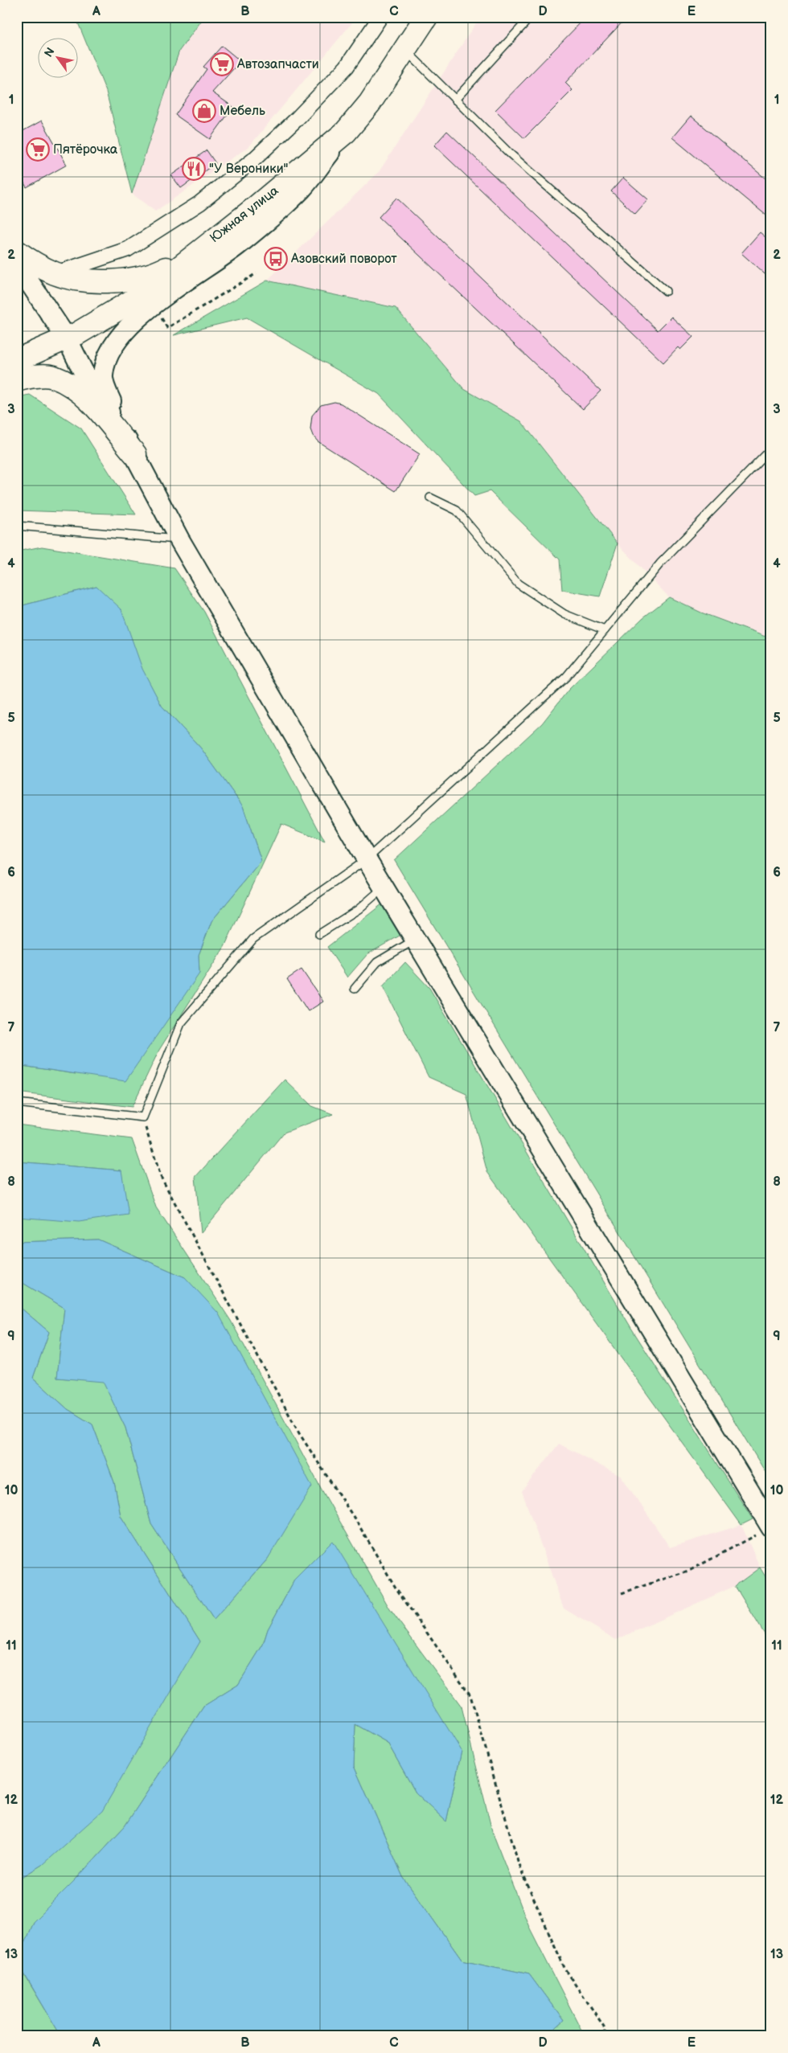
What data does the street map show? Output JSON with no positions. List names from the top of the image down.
{
  "streets": {
    "highway": ["Южная улица"]
  },
  "places": {
    "supermarket": ["Автозапчасти", "Пятёрочка"],
    "shop": ["Мебель"],
    "restaurant": ["\"У Вероники\""],
    "bus stop": ["Азовский поворот"]
  },
  "north": "top left",
  "grid": {
    "columns": [
      "A",
      "B",
      "C",
      "D",
      "E"
    ],
    "rows": [
      "1",
      "2",
      "3",
      "4",
      "5",
      "6",
      "7",
      "8",
      "9",
      "10",
      "11",
      "12",
      "13"
    ]
  }
}
